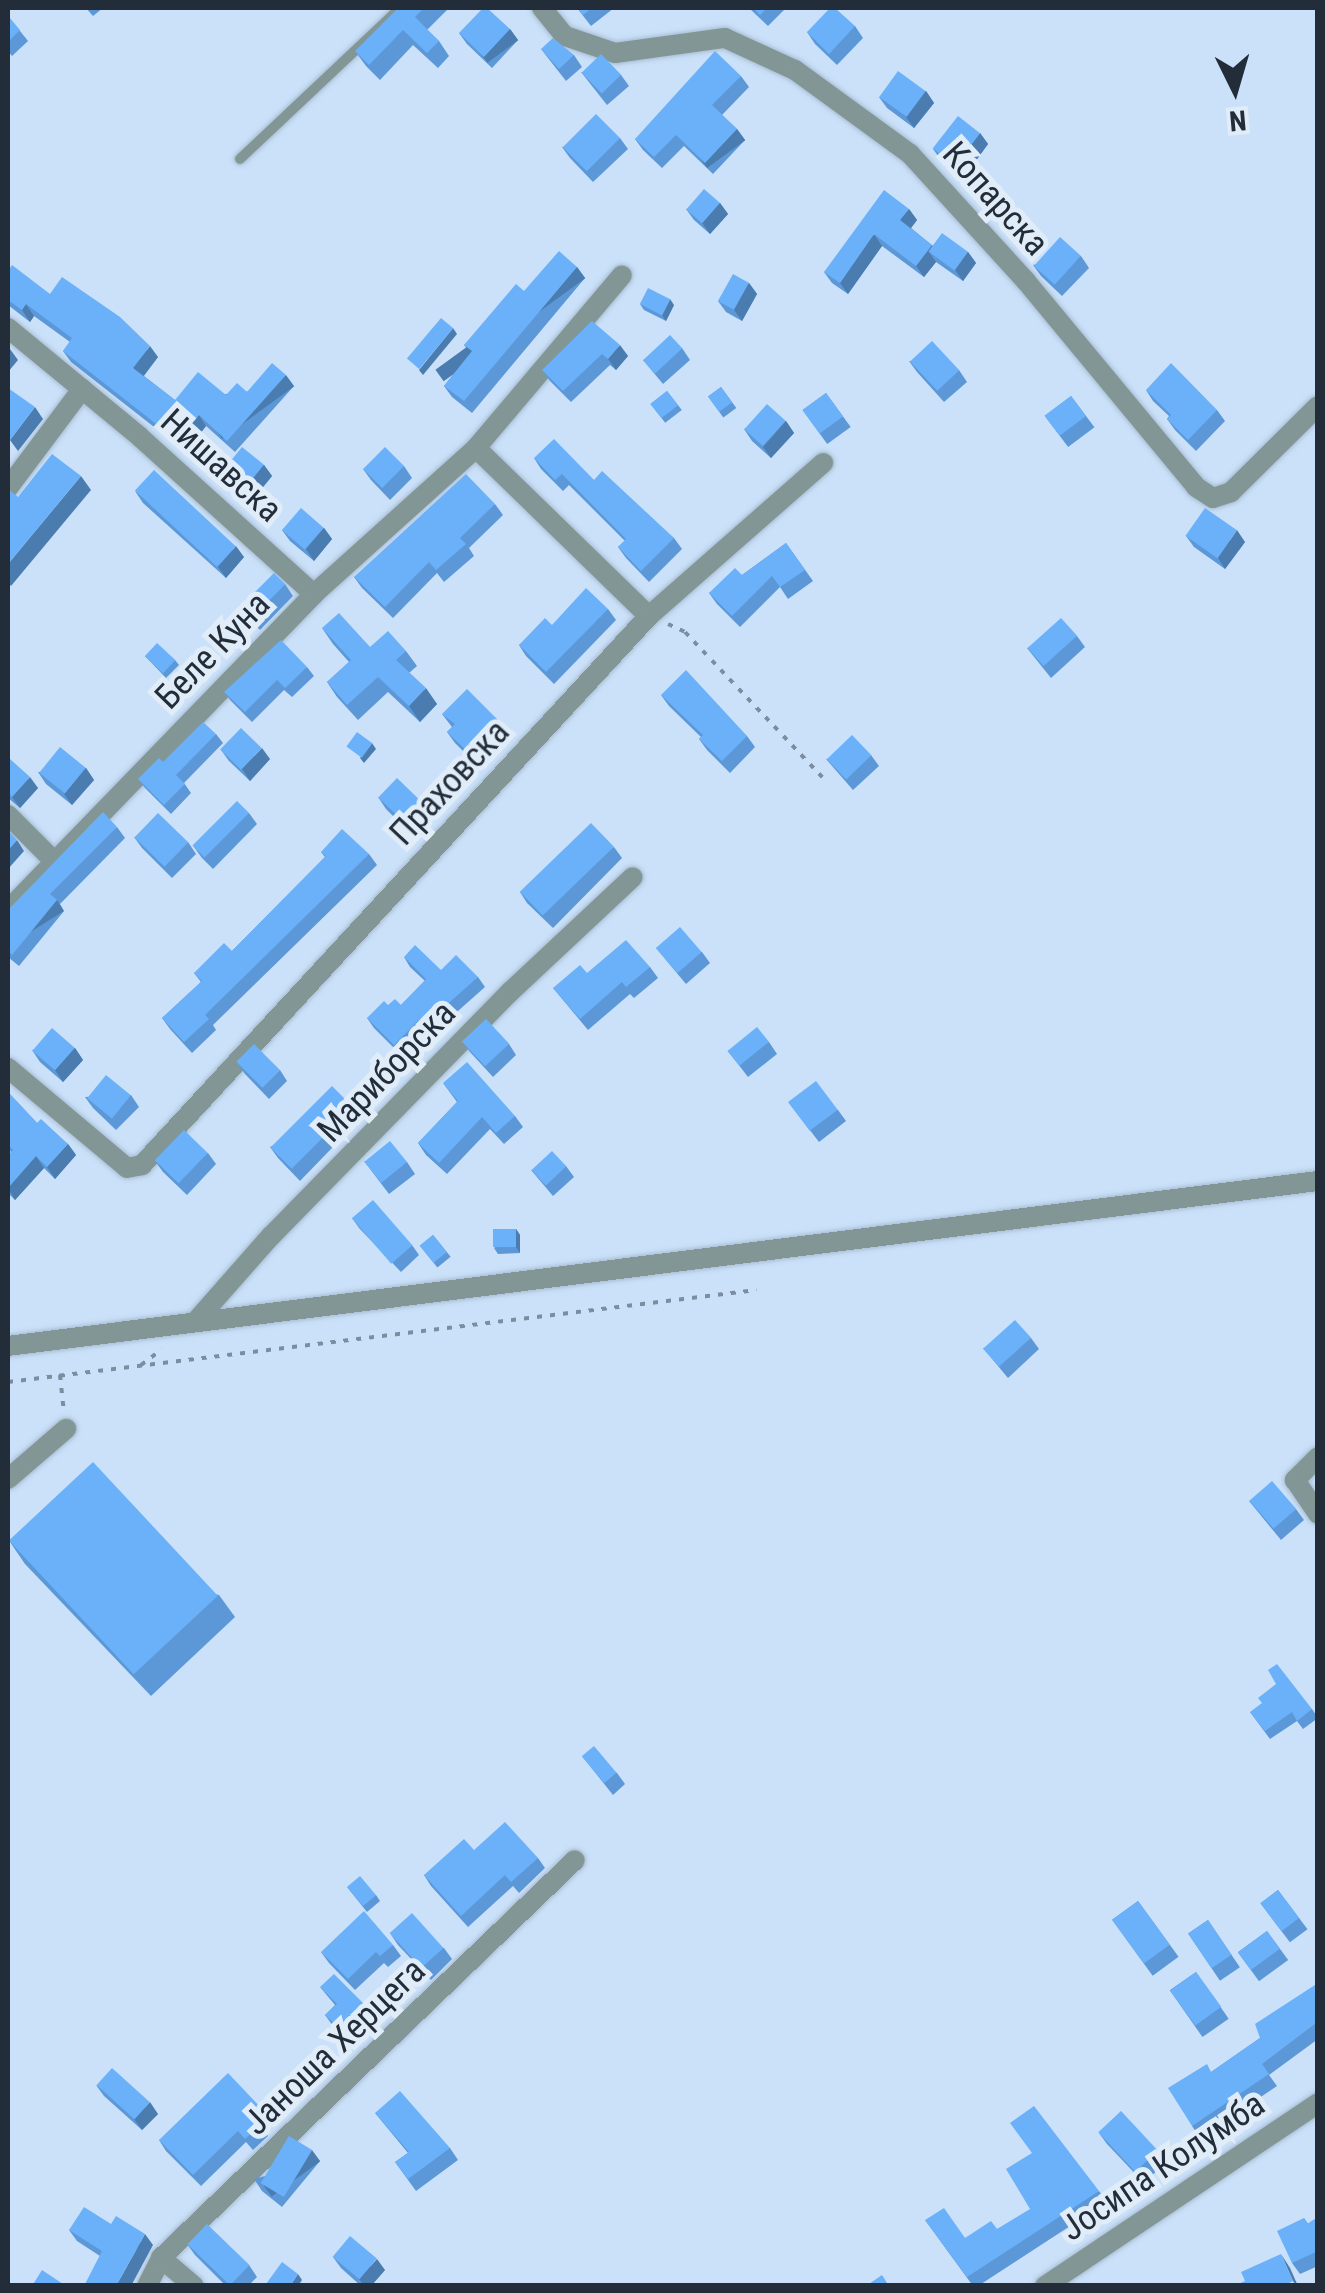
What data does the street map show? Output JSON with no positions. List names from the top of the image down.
{
  "streets": {
    "street": [
      "Копарска",
      "Нишавска",
      "Беле Куна",
      "Праховска",
      "Мариборска",
      "Јаноша Херцега",
      "Јосипа Колумба"
    ]
  },
  "crossings": [
    ["Нишавска", "Беле Куна"]
  ],
  "north": "bottom"
}
